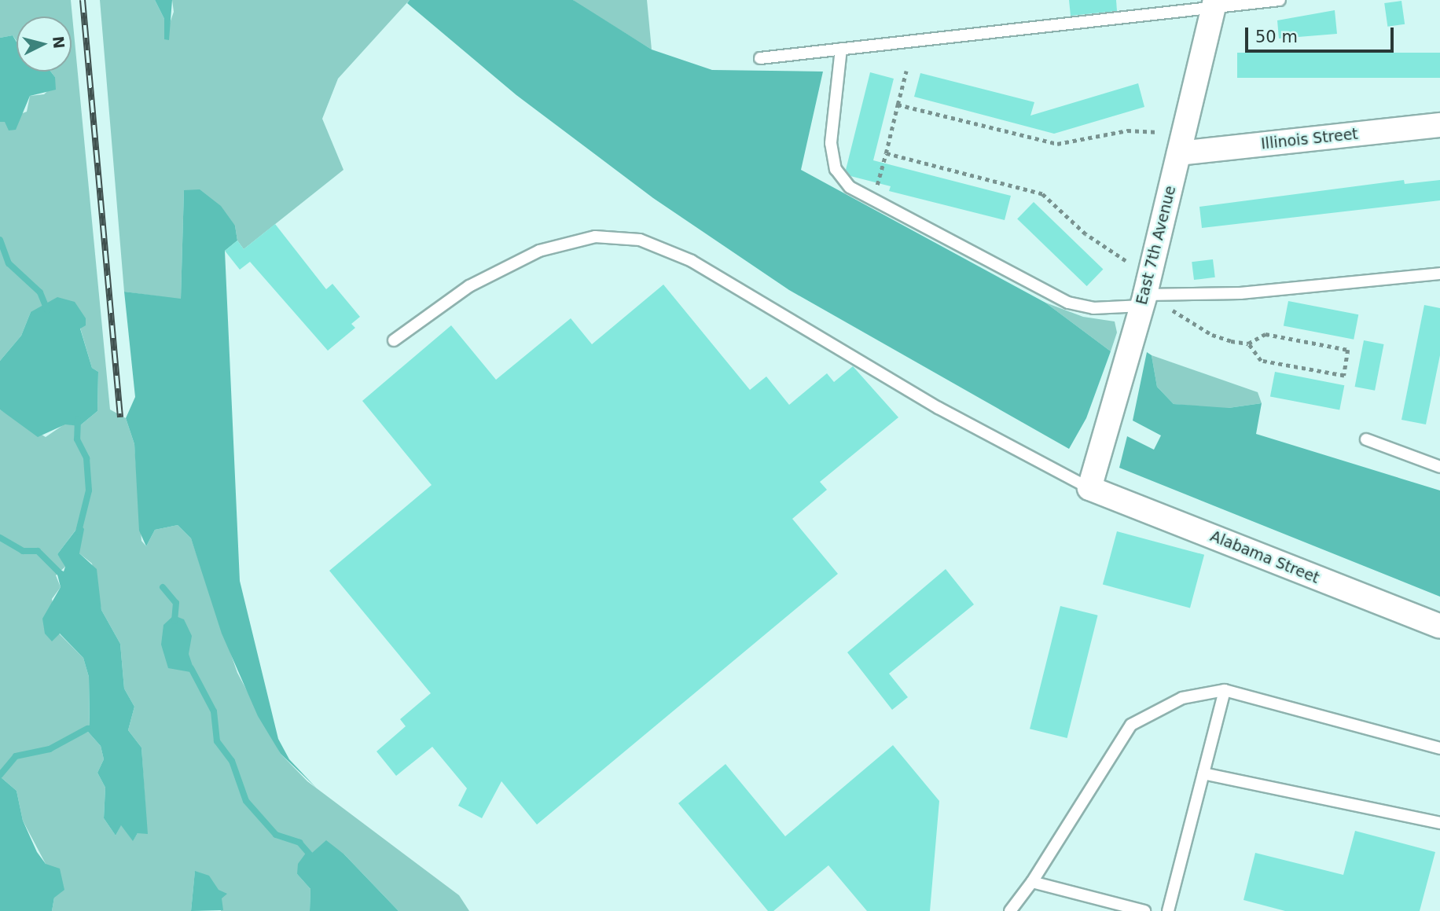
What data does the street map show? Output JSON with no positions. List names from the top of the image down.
{
  "streets": {
    "street": ["Illinois Street", "East 7th Avenue", "Alabama Street"]
  },
  "crossings": [
    ["Illinois Street", "East 7th Avenue"],
    ["East 7th Avenue", "Alabama Street"]
  ],
  "scale_bar": "50 m",
  "north": "right"
}
